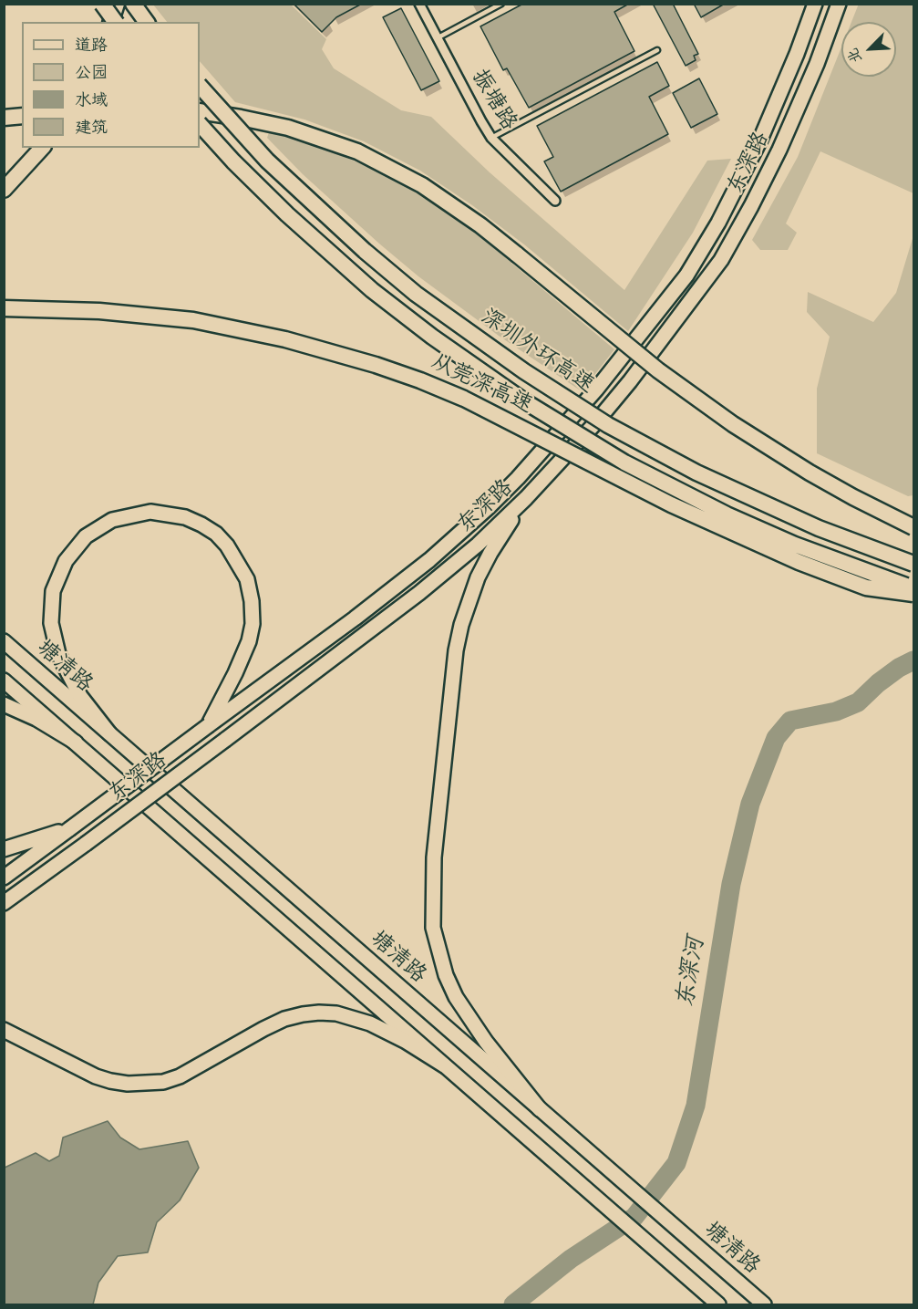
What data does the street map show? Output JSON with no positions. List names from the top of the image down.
{
  "streets": {
    "highway": ["深圳外环高速", "从莞深高速"],
    "main road": ["东深路", "塘清路"],
    "street": ["振塘路"]
  },
  "water": ["东深河"],
  "legend": [
    "道路",
    "公园",
    "水域",
    "建筑"
  ],
  "north": "bottom left"
}
